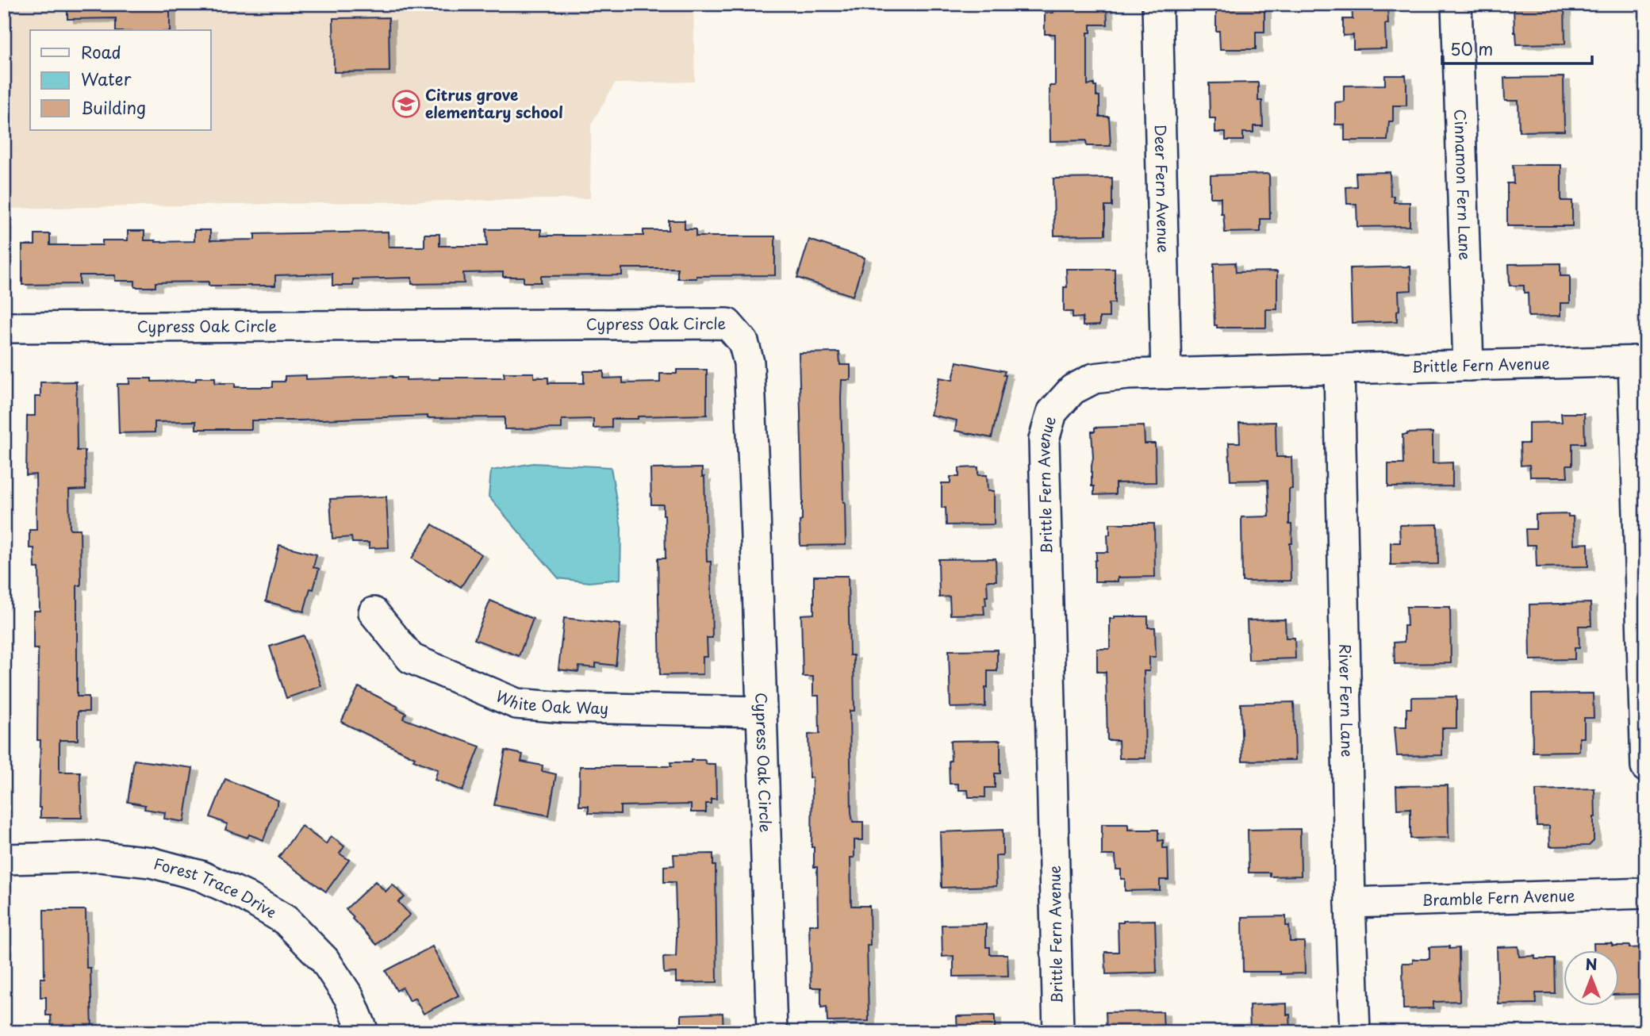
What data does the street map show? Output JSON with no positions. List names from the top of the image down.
{
  "streets": {
    "street": [
      "Cinnamon Fern Lane",
      "Deer Fern Avenue",
      "Cypress Oak Circle",
      "Brittle Fern Avenue",
      "White Oak Way",
      "River Fern Lane",
      "Forest Trace Drive",
      "Bramble Fern Avenue"
    ]
  },
  "crossings": [
    ["Cinnamon Fern Lane", "Brittle Fern Avenue"],
    ["Deer Fern Avenue", "Brittle Fern Avenue"],
    ["Cypress Oak Circle", "White Oak Way"],
    ["Brittle Fern Avenue", "River Fern Lane"],
    ["River Fern Lane", "Bramble Fern Avenue"]
  ],
  "places": {
    "school or university": ["Citrus grove elementary school"]
  },
  "legend": ["Road", "Water", "Building"],
  "scale_bar": "50 m",
  "north": "top"
}
